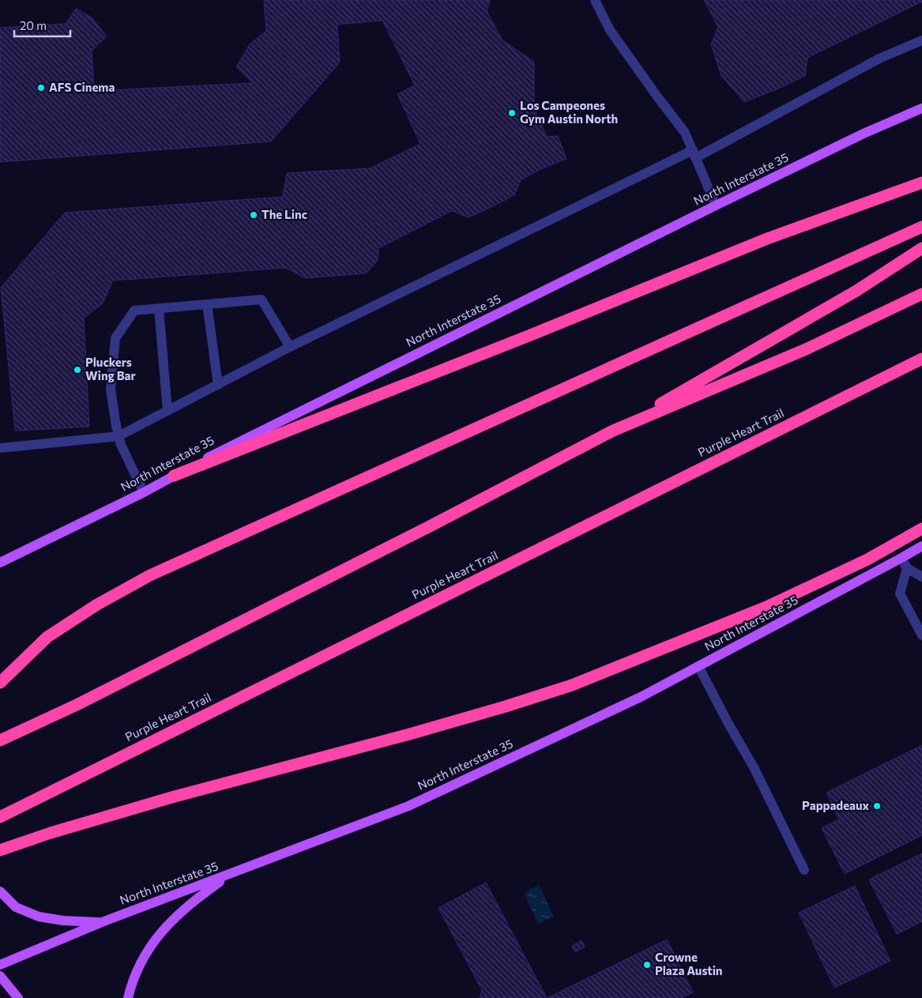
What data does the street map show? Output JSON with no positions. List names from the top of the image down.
{
  "streets": {
    "highway": ["Purple Heart Trail"],
    "main road": ["North Interstate 35"]
  },
  "places": [
    "AFS Cinema",
    "Los Campeones Gym Austin North",
    "The Linc",
    "Pluckers Wing Bar",
    "Pappadeaux",
    "Crowne Plaza Austin"
  ],
  "scale_bar": "20 m"
}
